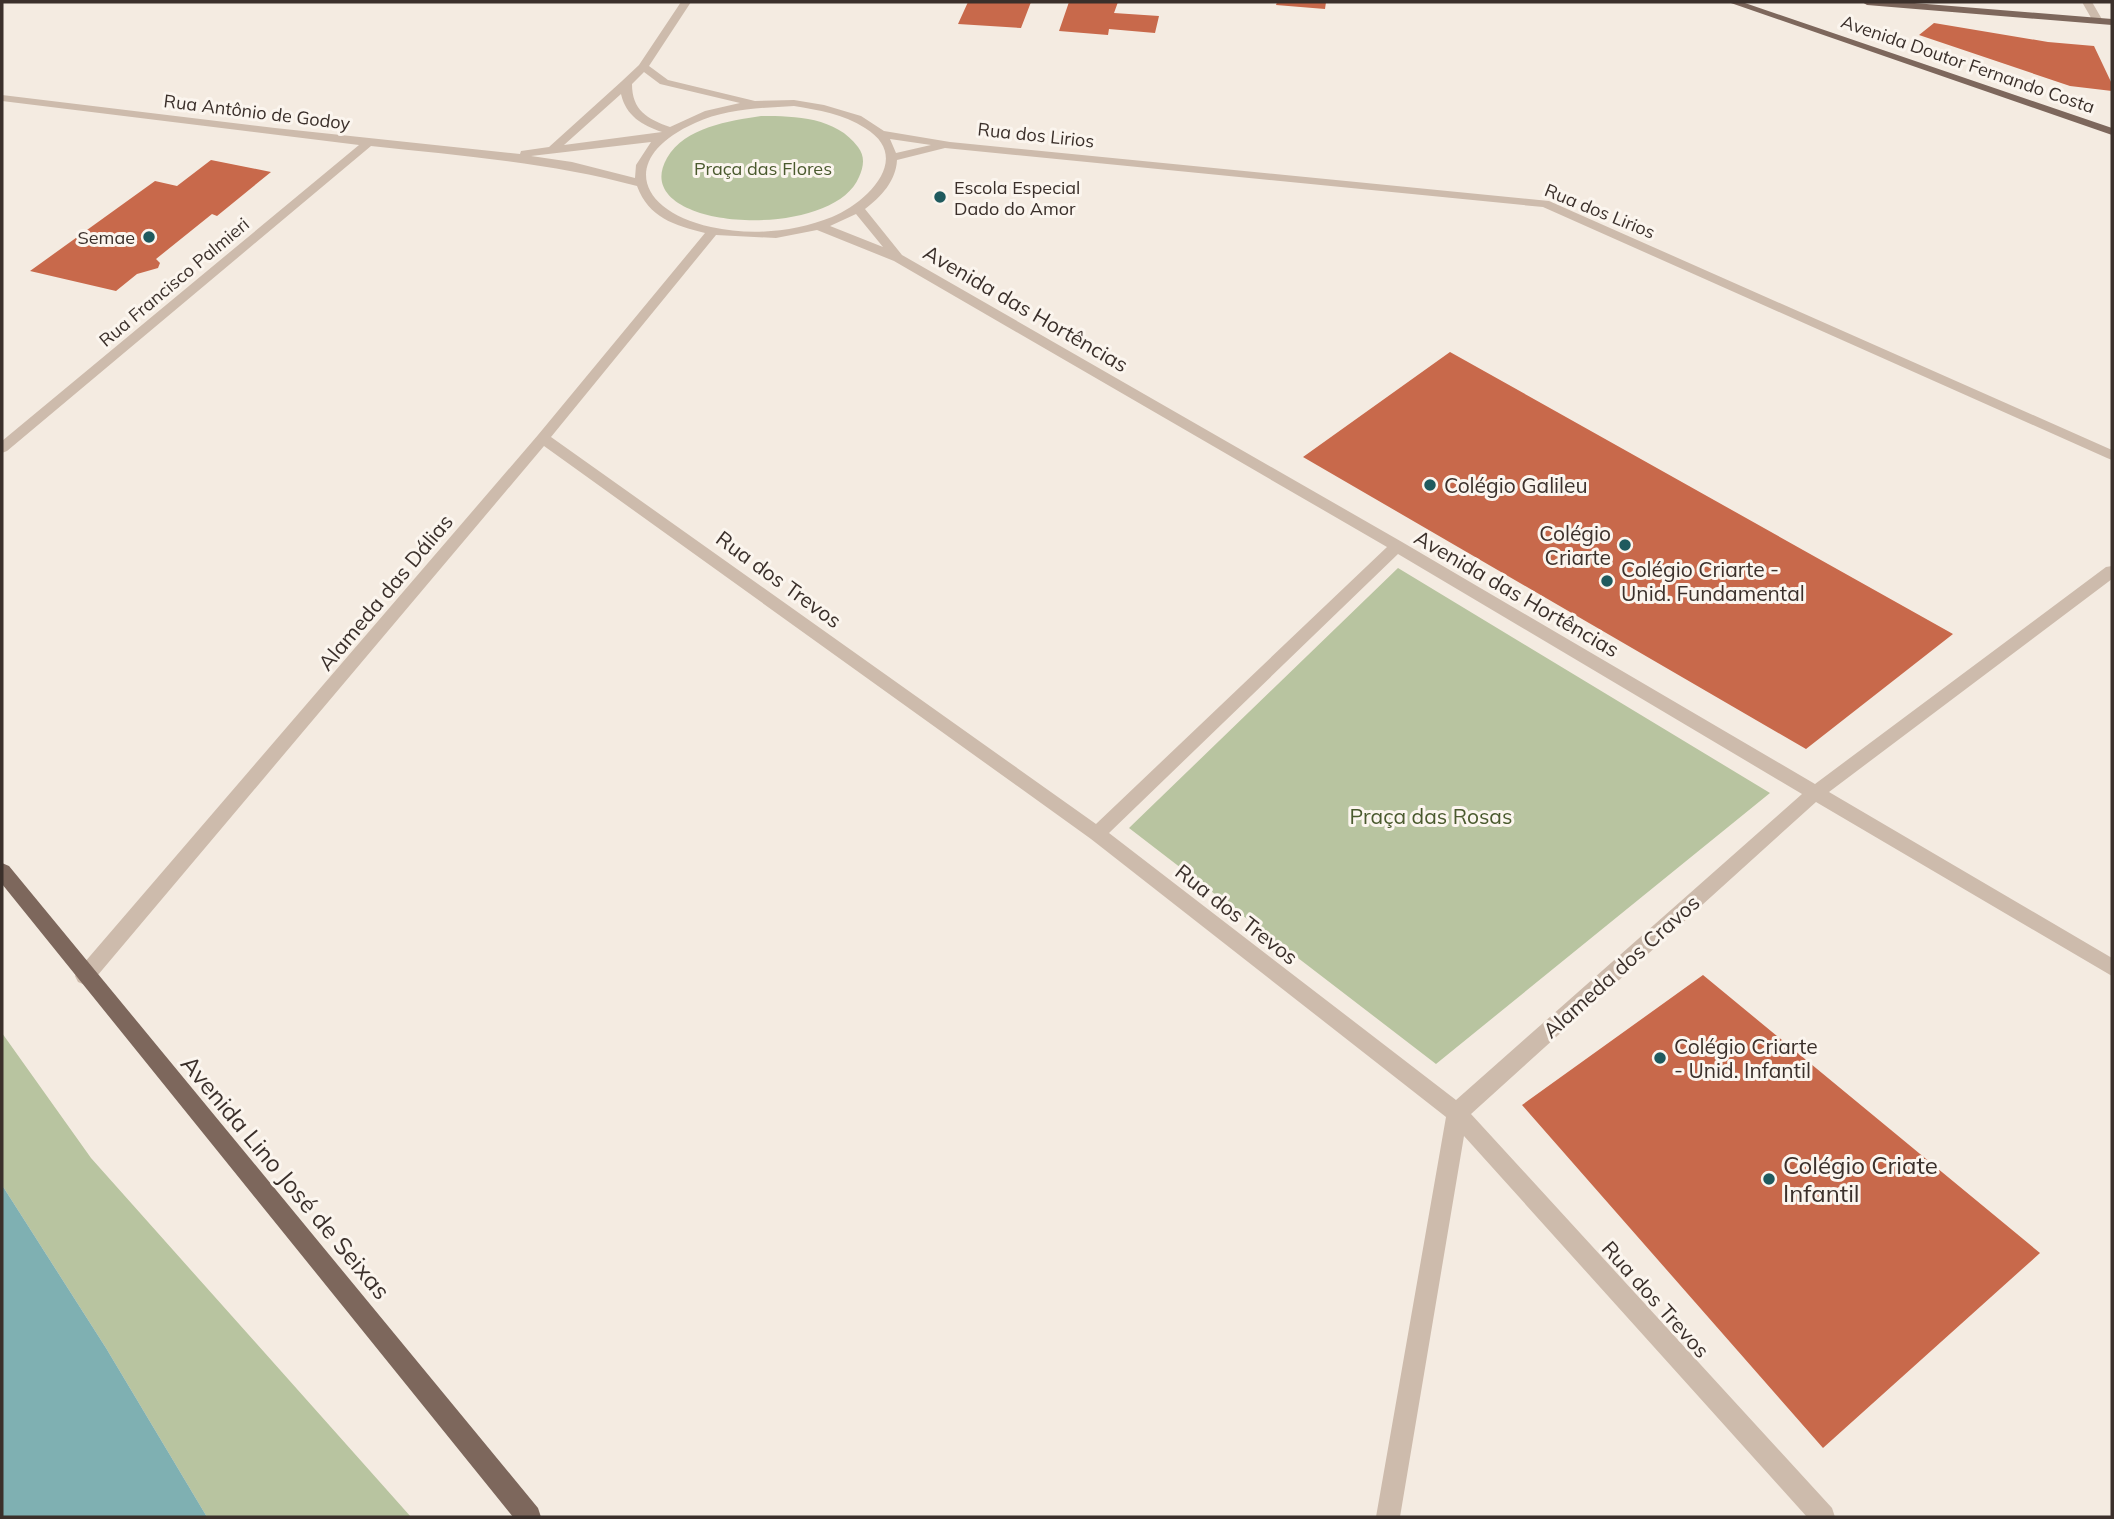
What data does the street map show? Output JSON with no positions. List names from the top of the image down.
{
  "streets": {
    "main road": ["Avenida Doutor Fernando Costa", "Avenida Lino José de Seixas"],
    "street": [
      "Rua Antônio de Godoy",
      "Rua dos Lirios",
      "Rua Francisco Palmieri",
      "Avenida das Hortências",
      "Rua dos Trevos",
      "Alameda das Dálias",
      "Alameda dos Cravos"
    ]
  },
  "crossings": [
    ["Rua Antônio de Godoy", "Rua Francisco Palmieri"],
    ["Avenida das Hortências", "Alameda dos Cravos"],
    ["Rua dos Trevos", "Alameda das Dálias"],
    ["Rua dos Trevos", "Alameda dos Cravos"],
    ["Alameda das Dálias", "Avenida Lino José de Seixas"]
  ],
  "parks": ["Praça das Flores", "Praça das Rosas"],
  "places": [
    "Escola Especial Dado do Amor",
    "Semae",
    "Colégio Galileu",
    "Colégio Criarte",
    "Colégio Criarte - Unid. Fundamental",
    "Colégio Criarte - Unid. Infantil",
    "Colégio Criate Infantil"
  ]
}
